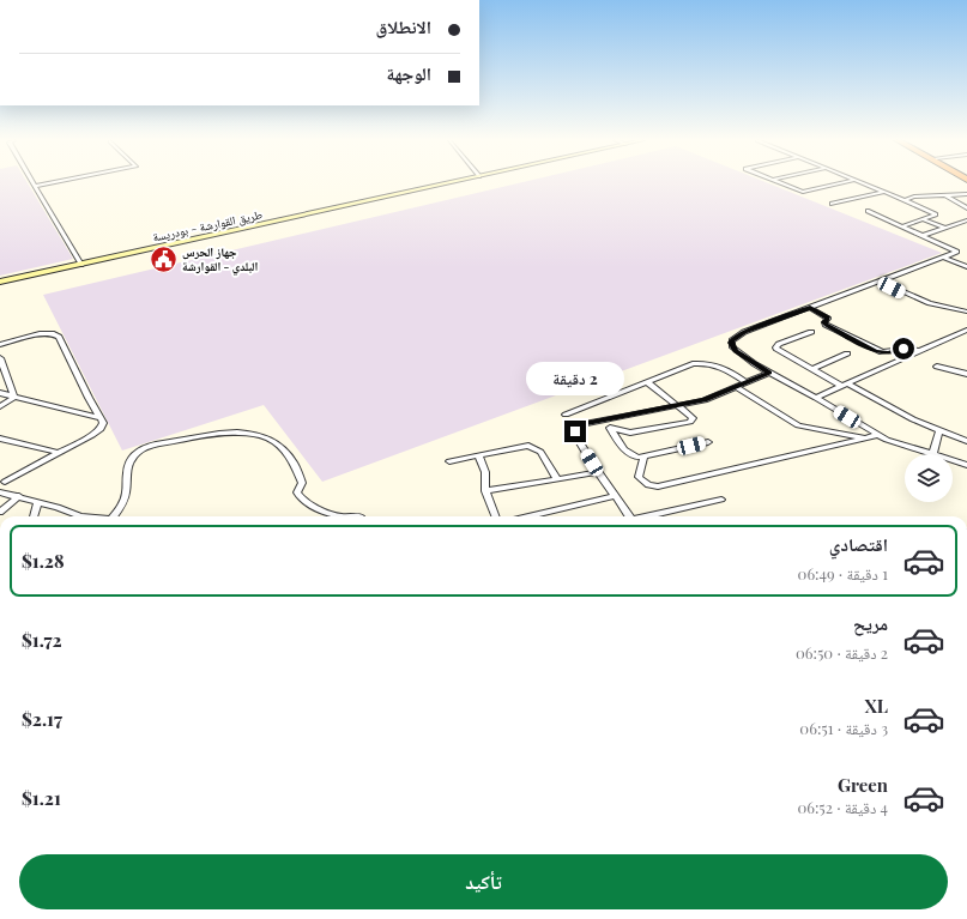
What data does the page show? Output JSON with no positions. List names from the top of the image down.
{
  "streets": {
    "main road": ["طريق القوارشة - بودريسة"]
  },
  "places": {
    "public building": ["جهاز الحرس البلدي - القوارشة"]
  },
  "page": {
    "banner": ["الانطلاق", "الوجهة"],
    "bubble": "2 دقيقة",
    "list": [
      {
        "name": "اقتصادي",
        "note": "1 دقيقة · 06:49",
        "value": "$1.28"
      },
      {
        "name": "مريح",
        "note": "2 دقيقة · 06:50",
        "value": "$1.72"
      },
      {
        "name": "XL",
        "note": "3 دقيقة · 06:51",
        "value": "$2.17"
      },
      {
        "name": "Green",
        "note": "4 دقيقة · 06:52",
        "value": "$1.21"
      }
    ],
    "buttons": "تأكيد"
  }
}
